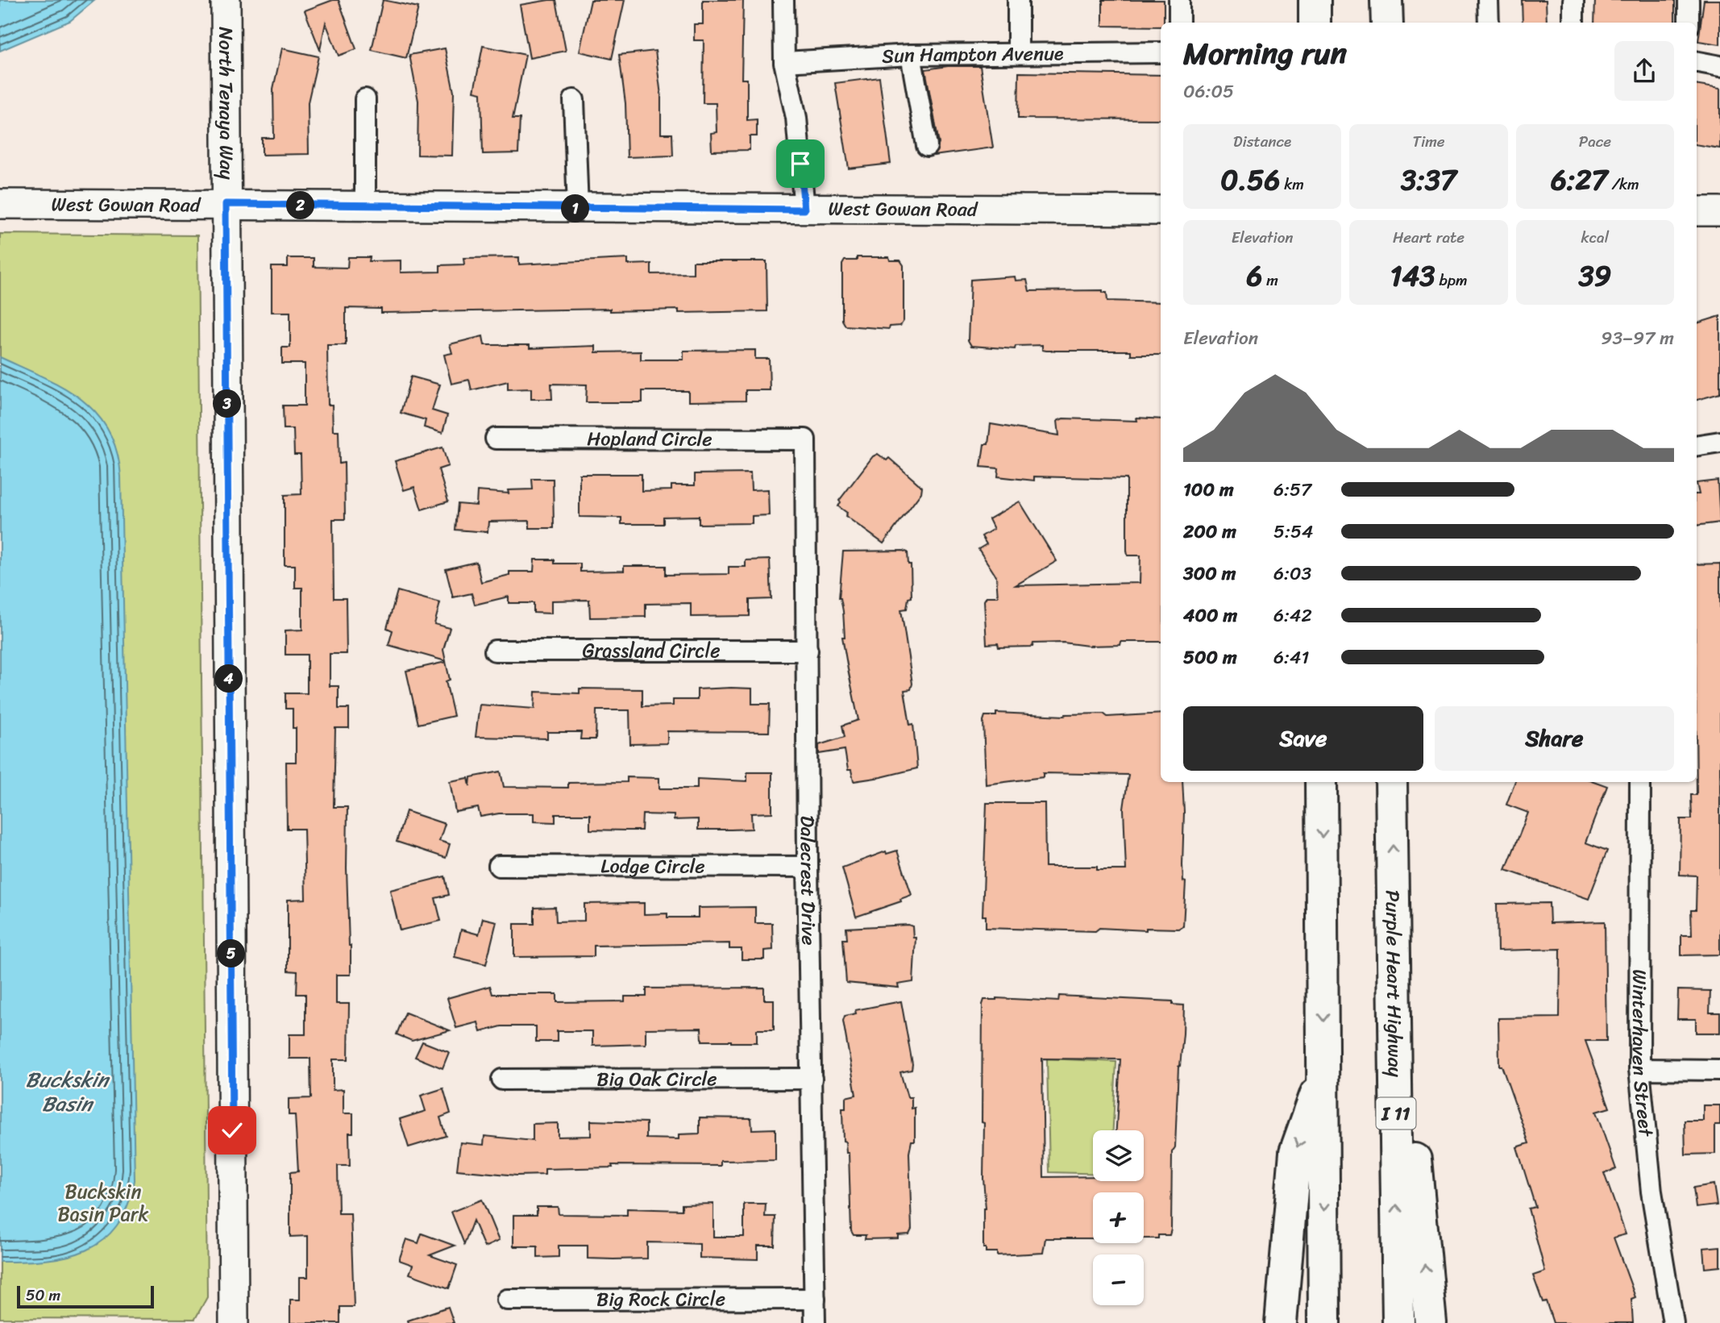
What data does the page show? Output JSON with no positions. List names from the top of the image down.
{
  "streets": {
    "highway": ["Purple Heart Highway", "I 11"],
    "main road": ["North Tenaya Way", "West Gowan Road"],
    "street": [
      "Sun Hampton Avenue",
      "Hopland Circle",
      "Grassland Circle",
      "Lodge Circle",
      "Dalecrest Drive",
      "Winterhaven Street",
      "Big Oak Circle",
      "Big Rock Circle"
    ]
  },
  "crossings": [
    ["North Tenaya Way", "West Gowan Road"],
    ["Hopland Circle", "Dalecrest Drive"],
    ["Grassland Circle", "Dalecrest Drive"],
    ["Lodge Circle", "Dalecrest Drive"],
    ["Dalecrest Drive", "Big Oak Circle"],
    ["Dalecrest Drive", "Big Rock Circle"]
  ],
  "water": ["Buckskin Basin"],
  "parks": ["Buckskin Basin Park"],
  "scale_bar": "50 m",
  "page": {
    "heading": ["Morning run", "06:05"],
    "stats": [
      ["Distance", "0.56 km"],
      ["Time", "3:37"],
      ["Pace", "6:27 /km"],
      ["Elevation", "6 m"],
      ["Heart rate", "143 bpm"],
      ["kcal", "39"]
    ],
    "pins": [
      "2",
      "1",
      "3",
      "4",
      "5"
    ],
    "chart": ["Elevation", "93–97 m"],
    "list": [
      {
        "name": "100 m",
        "note": "6:57"
      },
      {
        "name": "200 m",
        "note": "5:54"
      },
      {
        "name": "300 m",
        "note": "6:03"
      },
      {
        "name": "400 m",
        "note": "6:42"
      },
      {
        "name": "500 m",
        "note": "6:41"
      }
    ],
    "buttons": ["Save", "Share"],
    "map_buttons": ["+", "−"],
    "scale": "50 m"
  }
}
